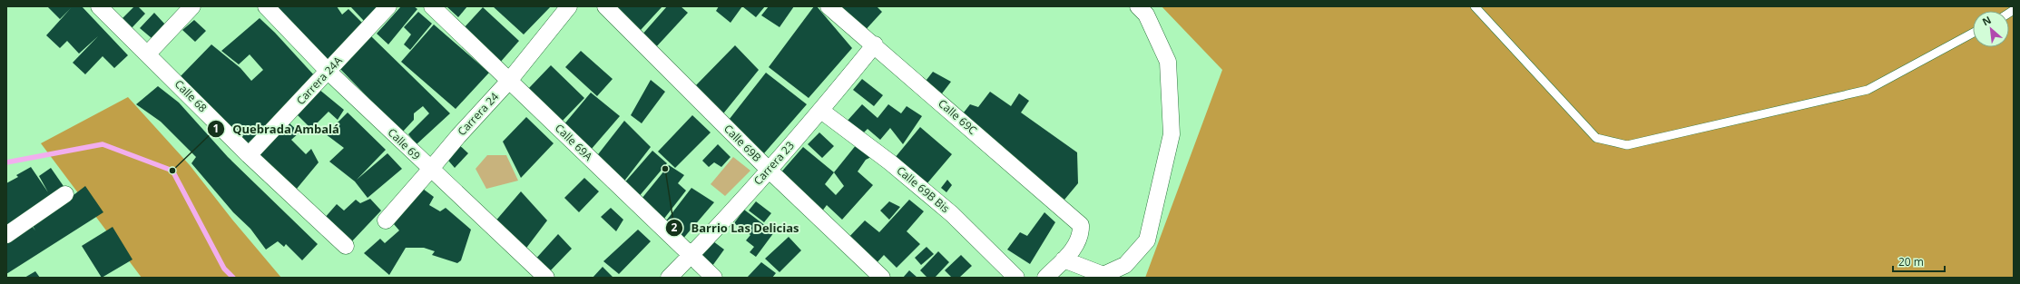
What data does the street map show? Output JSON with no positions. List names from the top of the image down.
{
  "streets": {
    "street": [
      "Carrera 24A",
      "Calle 68",
      "Carrera 24",
      "Calle 69C",
      "Calle 69A",
      "Calle 69B",
      "Calle 69",
      "Carrera 23",
      "Calle 69B Bis"
    ]
  },
  "crossings": [
    ["Carrera 24A", "Calle 68"],
    ["Carrera 24A", "Calle 69"],
    ["Carrera 24", "Calle 69A"],
    ["Carrera 24", "Calle 69"],
    ["Calle 69C", "Carrera 23"],
    ["Calle 69A", "Carrera 23"],
    ["Calle 69B", "Carrera 23"],
    ["Carrera 23", "Calle 69B Bis"]
  ],
  "places": ["Barrio Las Delicias", "Quebrada Ambalá"],
  "scale_bar": "20 m",
  "north": "top left"
}
